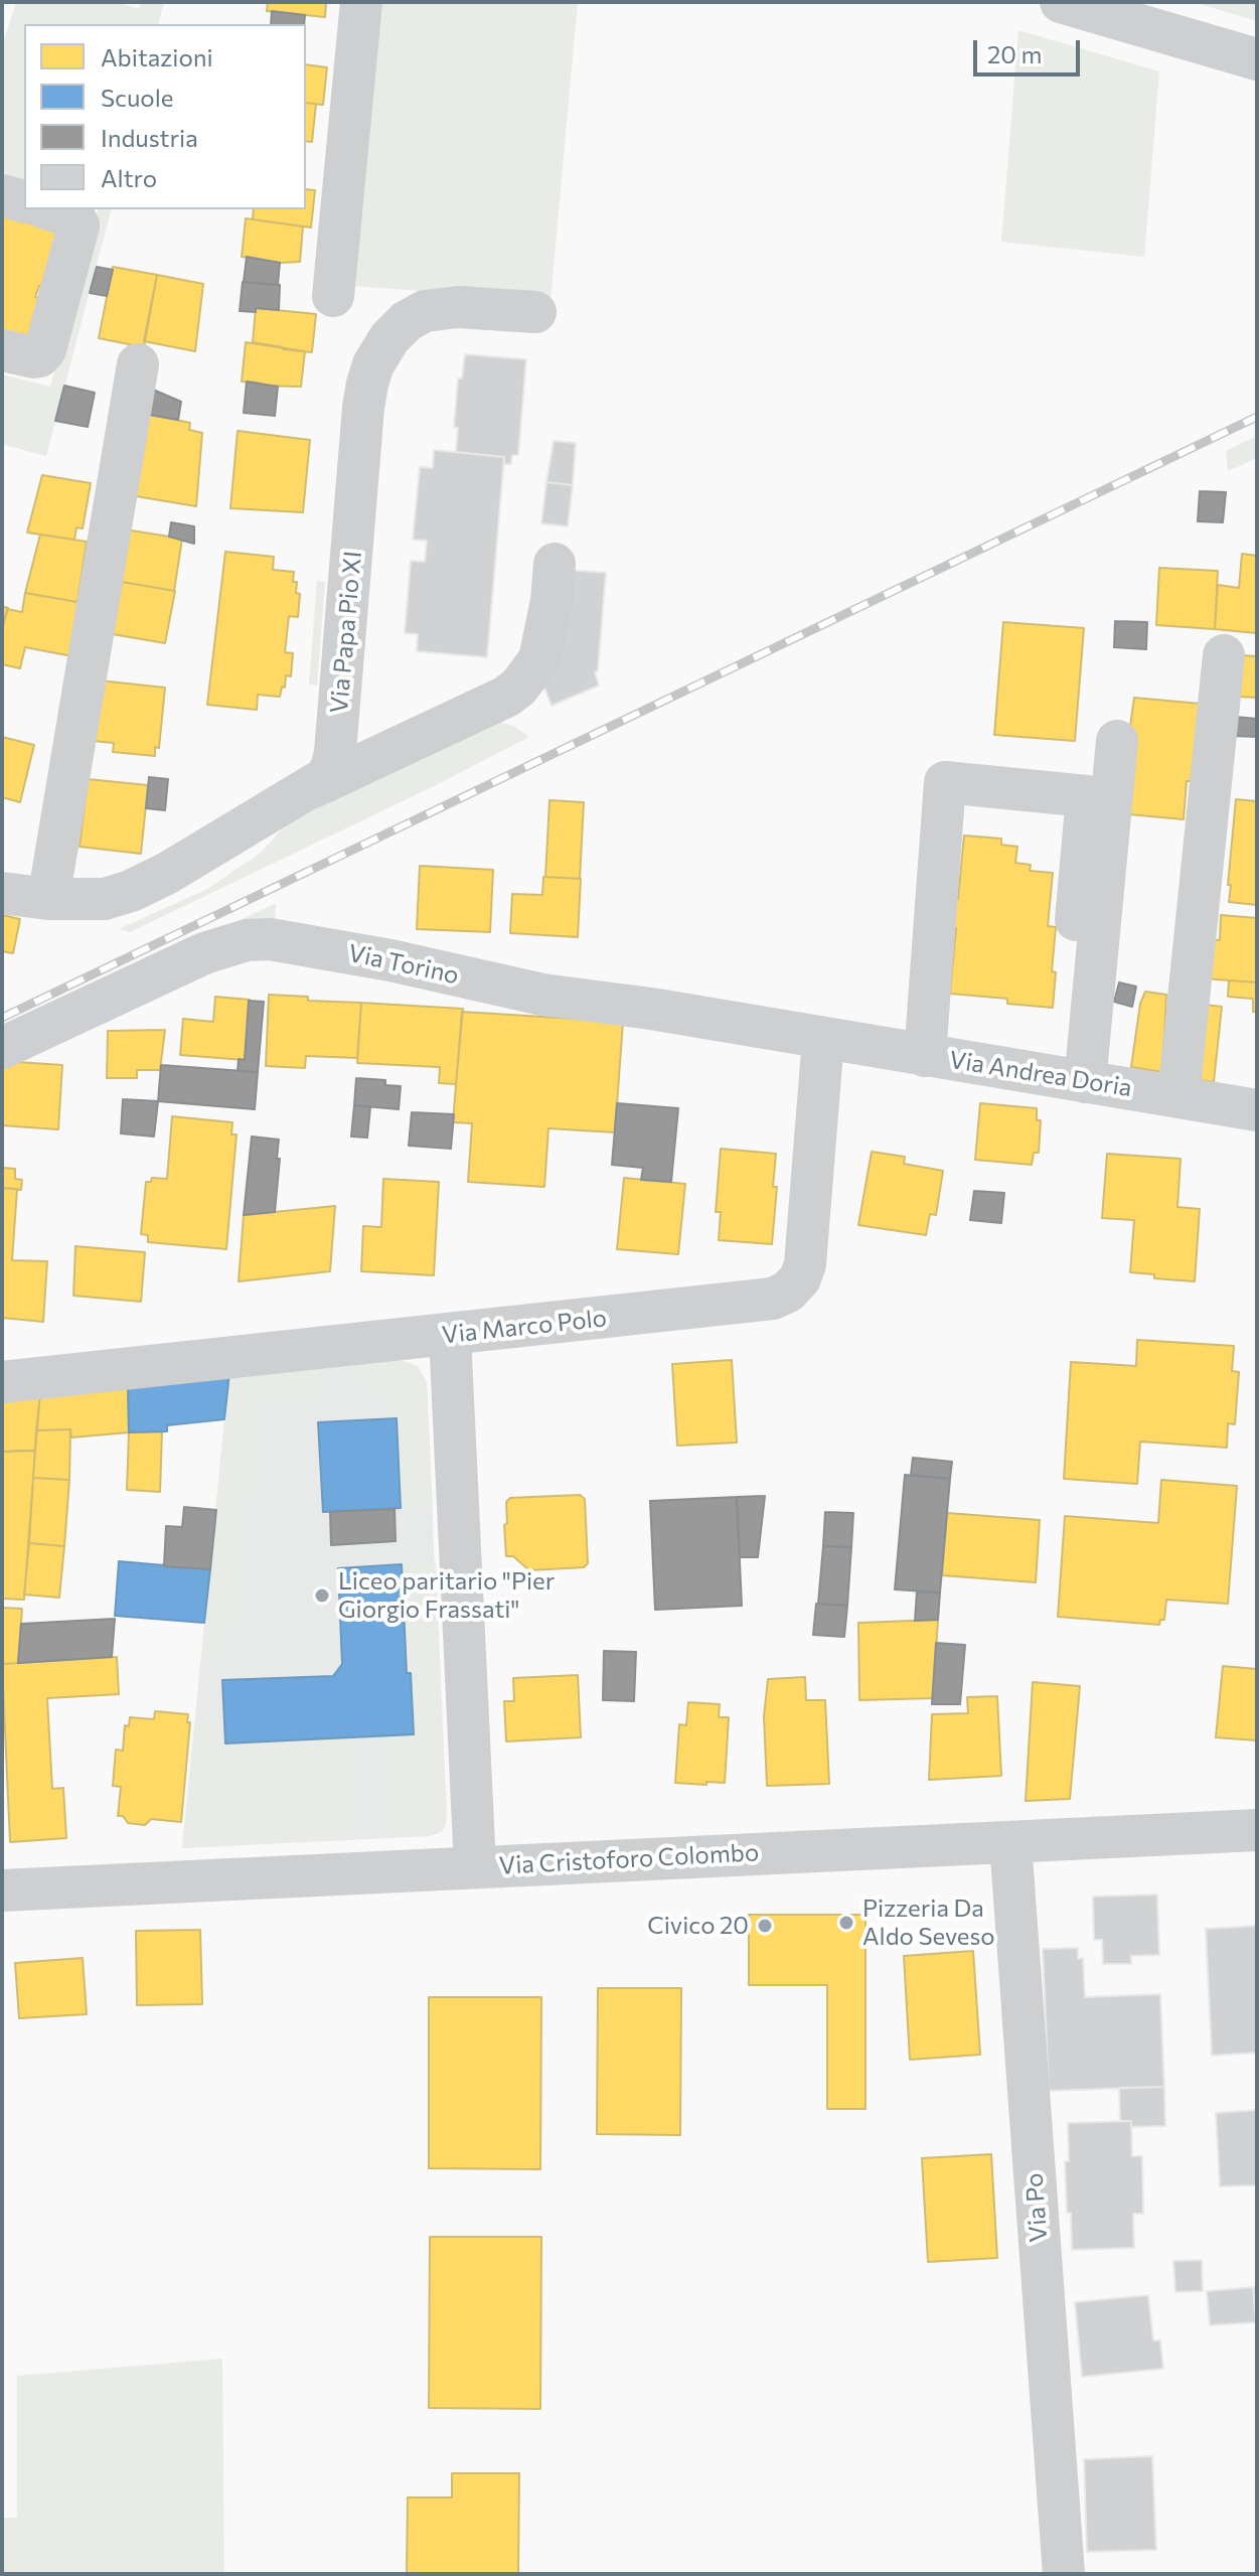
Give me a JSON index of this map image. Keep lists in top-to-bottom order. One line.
{"streets":{"street":["Via Papa Pio XI","Via Torino","Via Andrea Doria","Via Marco Polo","Via Cristoforo Colombo","Via Po"]},"crossings":[["Via Torino","Via Andrea Doria"],["Via Torino","Via Marco Polo"],["Via Andrea Doria","Via Marco Polo"],["Via Cristoforo Colombo","Via Po"]],"places":["Liceo paritario \"Pier Giorgio Frassati\"","Pizzeria Da Aldo Seveso","Civico 20"],"legend":["Abitazioni","Scuole","Industria","Altro"],"scale_bar":"20 m"}
